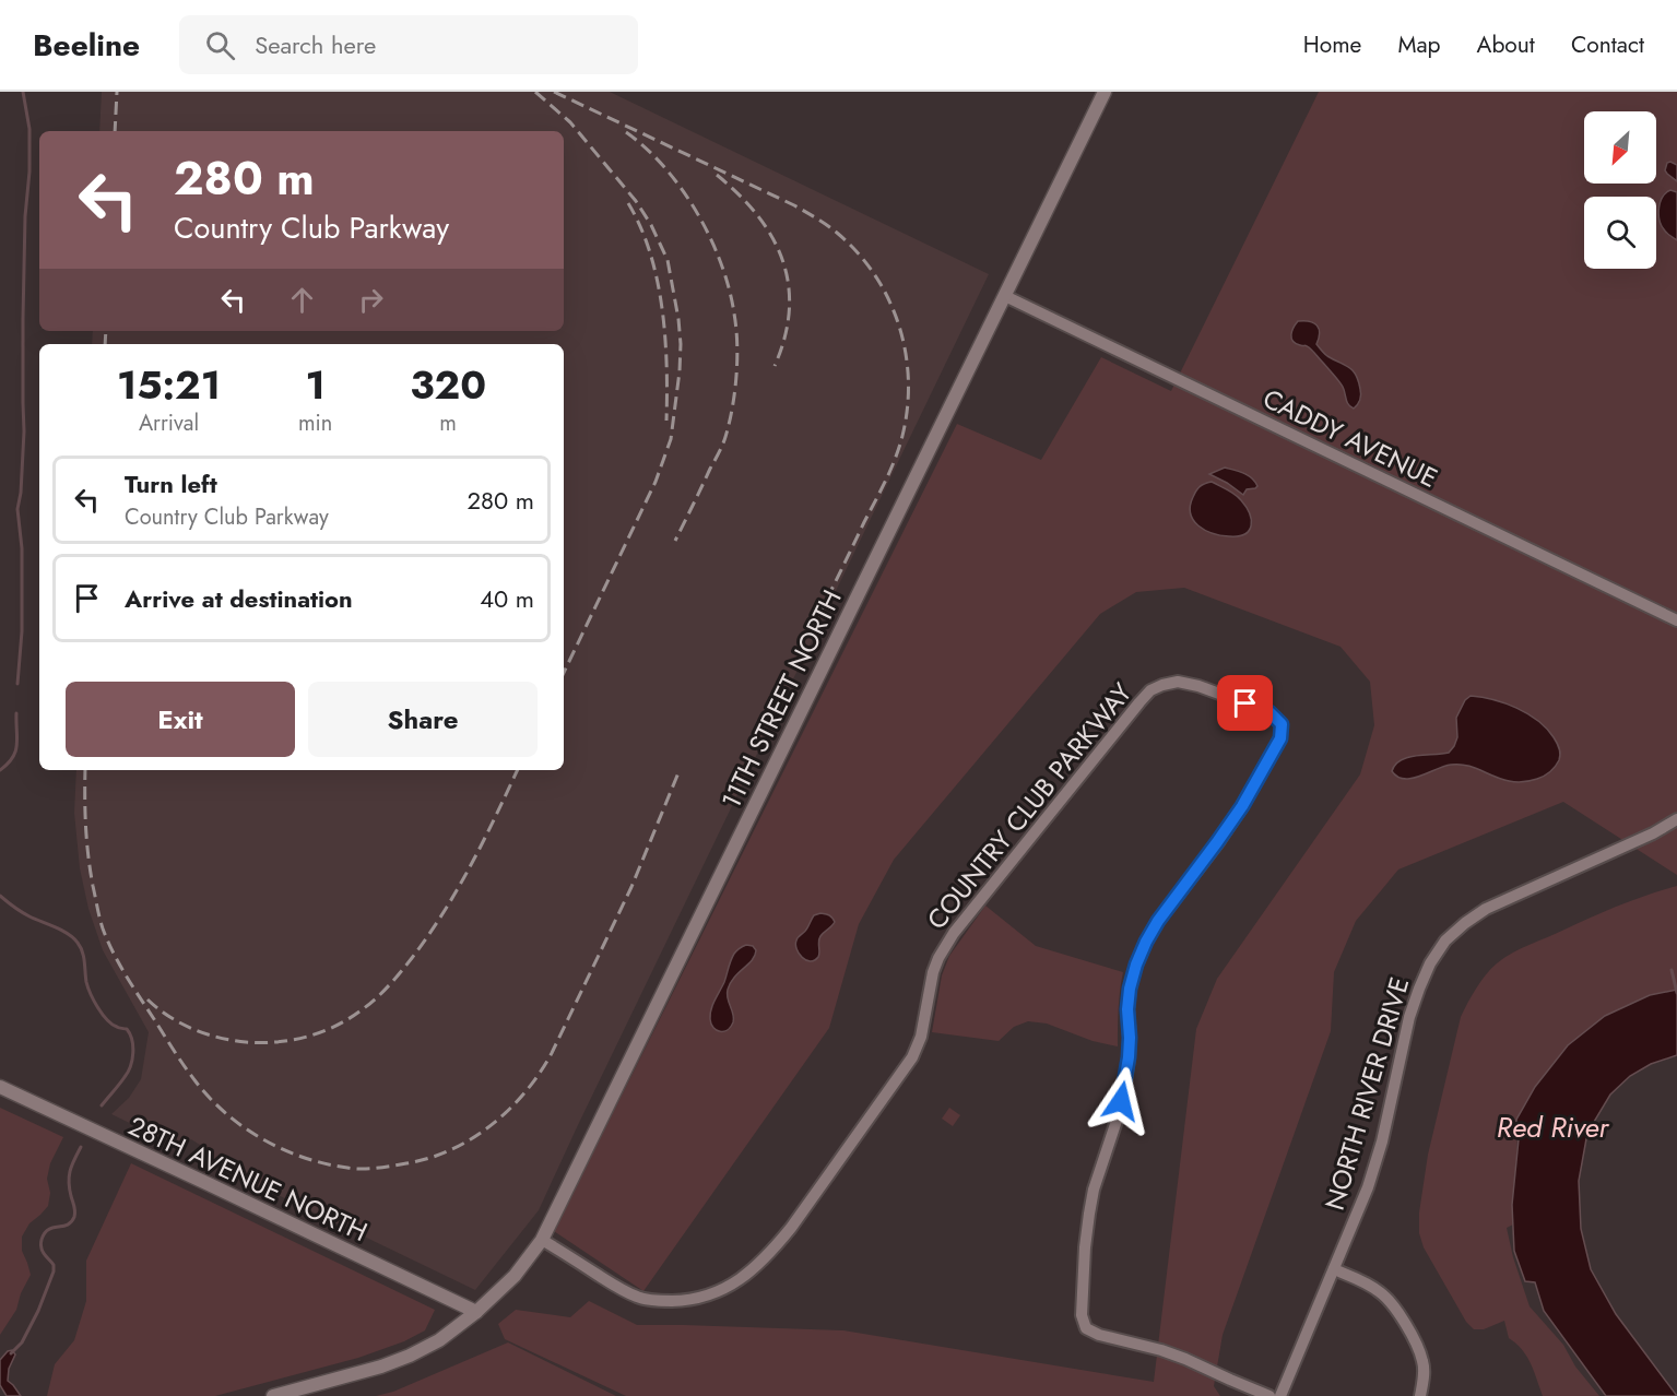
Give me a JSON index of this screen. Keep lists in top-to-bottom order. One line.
{"streets":{"street":["CADDY AVENUE","11TH STREET NORTH","COUNTRY CLUB PARKWAY","NORTH RIVER DRIVE","28TH AVENUE NORTH"]},"crossings":[["CADDY AVENUE","11TH STREET NORTH"],["11TH STREET NORTH","COUNTRY CLUB PARKWAY"],["11TH STREET NORTH","28TH AVENUE NORTH"]],"water":["Red River"],"north":"bottom left","page":{"header":"Beeline","search":"Search here","nav":["Home","Map","About","Contact"],"turn":["280 m","Country Club Parkway"],"eta":["15:21","Arrival","1","min","320","m"],"list":[{"name":"Turn left","note":"Country Club Parkway","value":"280 m"},{"name":"Arrive at destination","value":"40 m"}],"buttons":["Exit","Share"]}}
